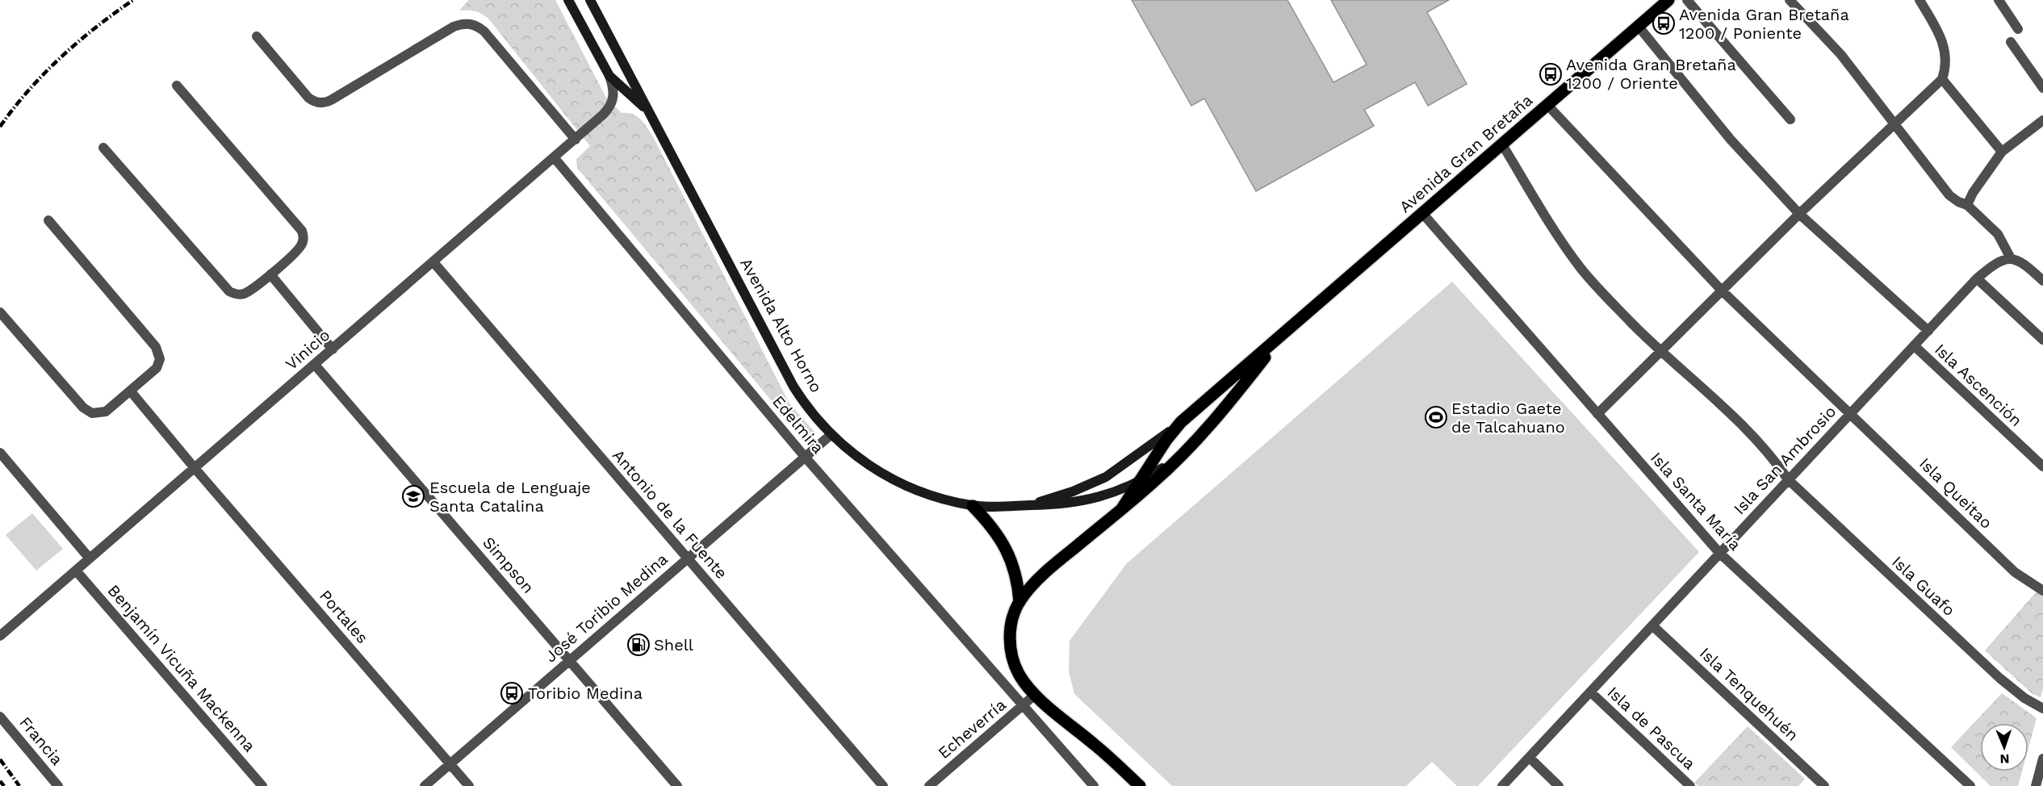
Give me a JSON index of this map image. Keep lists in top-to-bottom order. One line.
{"streets":{"main road":["Avenida Gran Bretaña","Avenida Alto Horno"],"street":["Vinicio","Isla Ascención","Edelmira","Isla San Ambrosio","Isla Queitao","Isla Santa María","Antonio de la Fuente","Simpson","Isla Guafo","José Toribio Medina","Portales","Benjamín Vicuña Mackenna","Isla Tenquehuén","Isla de Pascua","Echeverría","Francia"]},"crossings":[["Avenida Gran Bretaña","Avenida Alto Horno"],["Avenida Gran Bretaña","Isla Queitao"],["Avenida Gran Bretaña","Isla Santa María"],["Avenida Gran Bretaña","Isla Guafo"],["Avenida Alto Horno","Vinicio"],["Avenida Alto Horno","José Toribio Medina"],["Vinicio","Edelmira"],["Vinicio","Antonio de la Fuente"],["Vinicio","Simpson"],["Vinicio","Portales"],["Vinicio","Benjamín Vicuña Mackenna"],["Isla Ascención","Isla San Ambrosio"],["Edelmira","José Toribio Medina"],["Edelmira","Echeverría"],["Isla San Ambrosio","Isla Queitao"],["Isla San Ambrosio","Isla Santa María"],["Isla San Ambrosio","Isla Guafo"],["Isla San Ambrosio","Isla Tenquehuén"],["Isla San Ambrosio","Isla de Pascua"],["Antonio de la Fuente","José Toribio Medina"],["Simpson","José Toribio Medina"],["José Toribio Medina","Portales"]],"places":{"bus stop":["Avenida Gran Bretaña 1200 / Poniente","Avenida Gran Bretaña 1200 / Oriente","Toribio Medina"],"sports":["Estadio Gaete de Talcahuano"],"school or university":["Escuela de Lenguaje Santa Catalina"],"fuel station":["Shell"]},"north":"bottom"}
